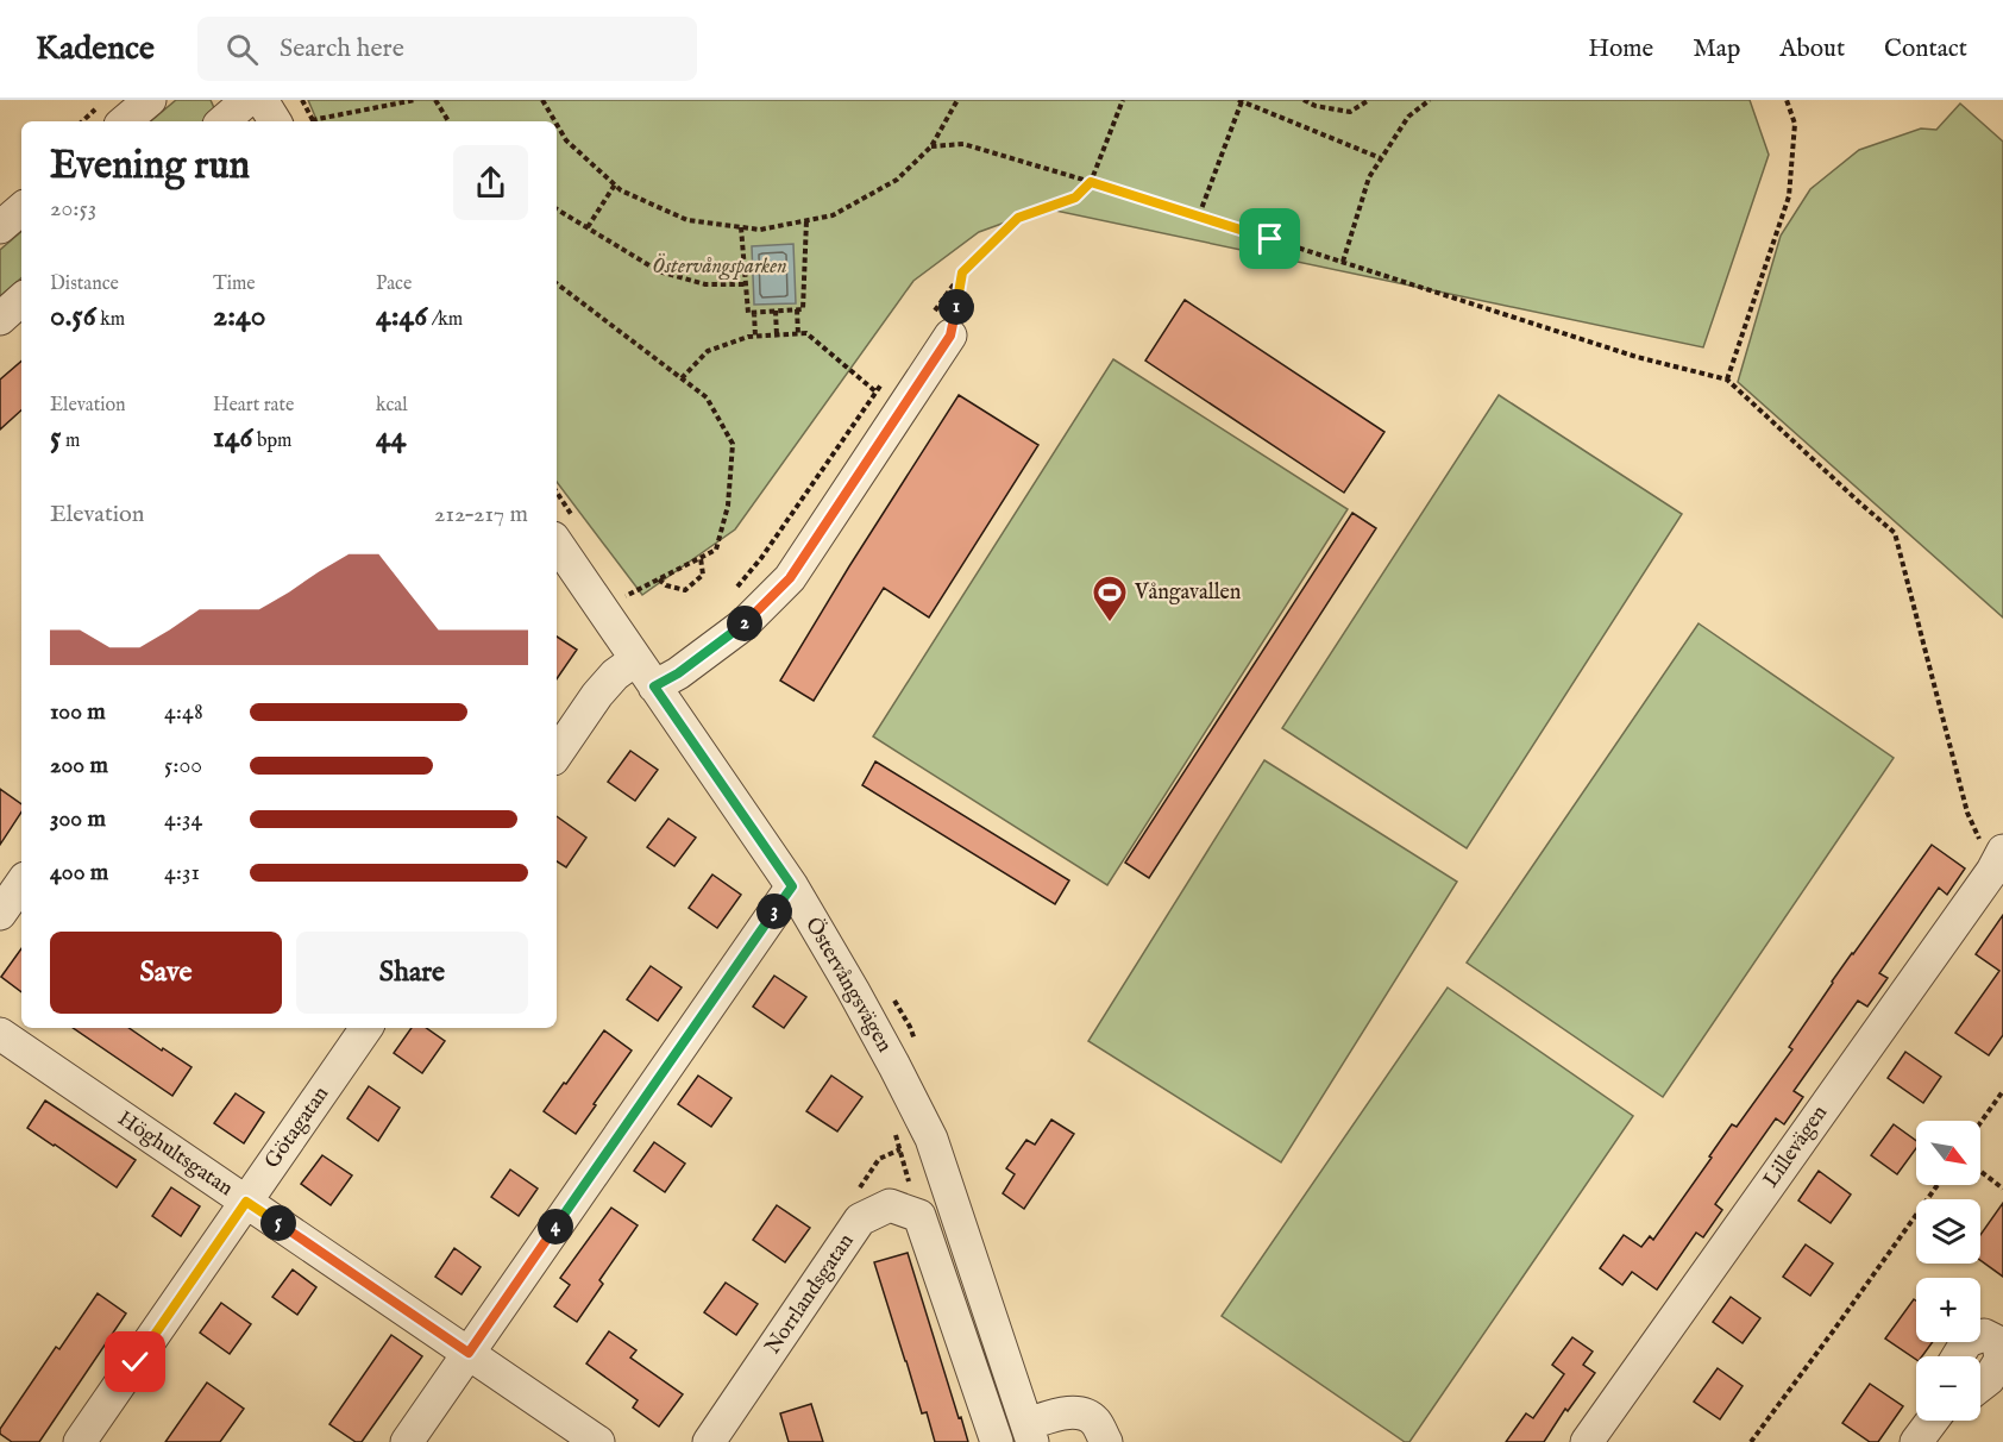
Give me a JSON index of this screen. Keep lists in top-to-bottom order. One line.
{"streets":{"street":["Östervångsvägen","Götagatan","Lillevägen","Höghultsgatan","Norrlandsgatan"]},"crossings":[["Götagatan","Höghultsgatan"]],"parks":["Östervångsparken"],"places":{"sports":["Vångavallen"]},"north":"bottom right","page":{"header":"Kadence","search":"Search here","nav":["Home","Map","About","Contact"],"heading":["Evening run","20:53"],"stats":[["Distance","0.56 km"],["Time","2:40"],["Pace","4:46 /km"],["Elevation","5 m"],["Heart rate","146 bpm"],["kcal","44"]],"pins":["1","2","3","5","4"],"chart":["Elevation","212–217 m"],"list":[{"name":"100 m","note":"4:48"},{"name":"200 m","note":"5:00"},{"name":"300 m","note":"4:34"},{"name":"400 m","note":"4:31"}],"buttons":["Save","Share"],"map_buttons":["+","−"]}}
